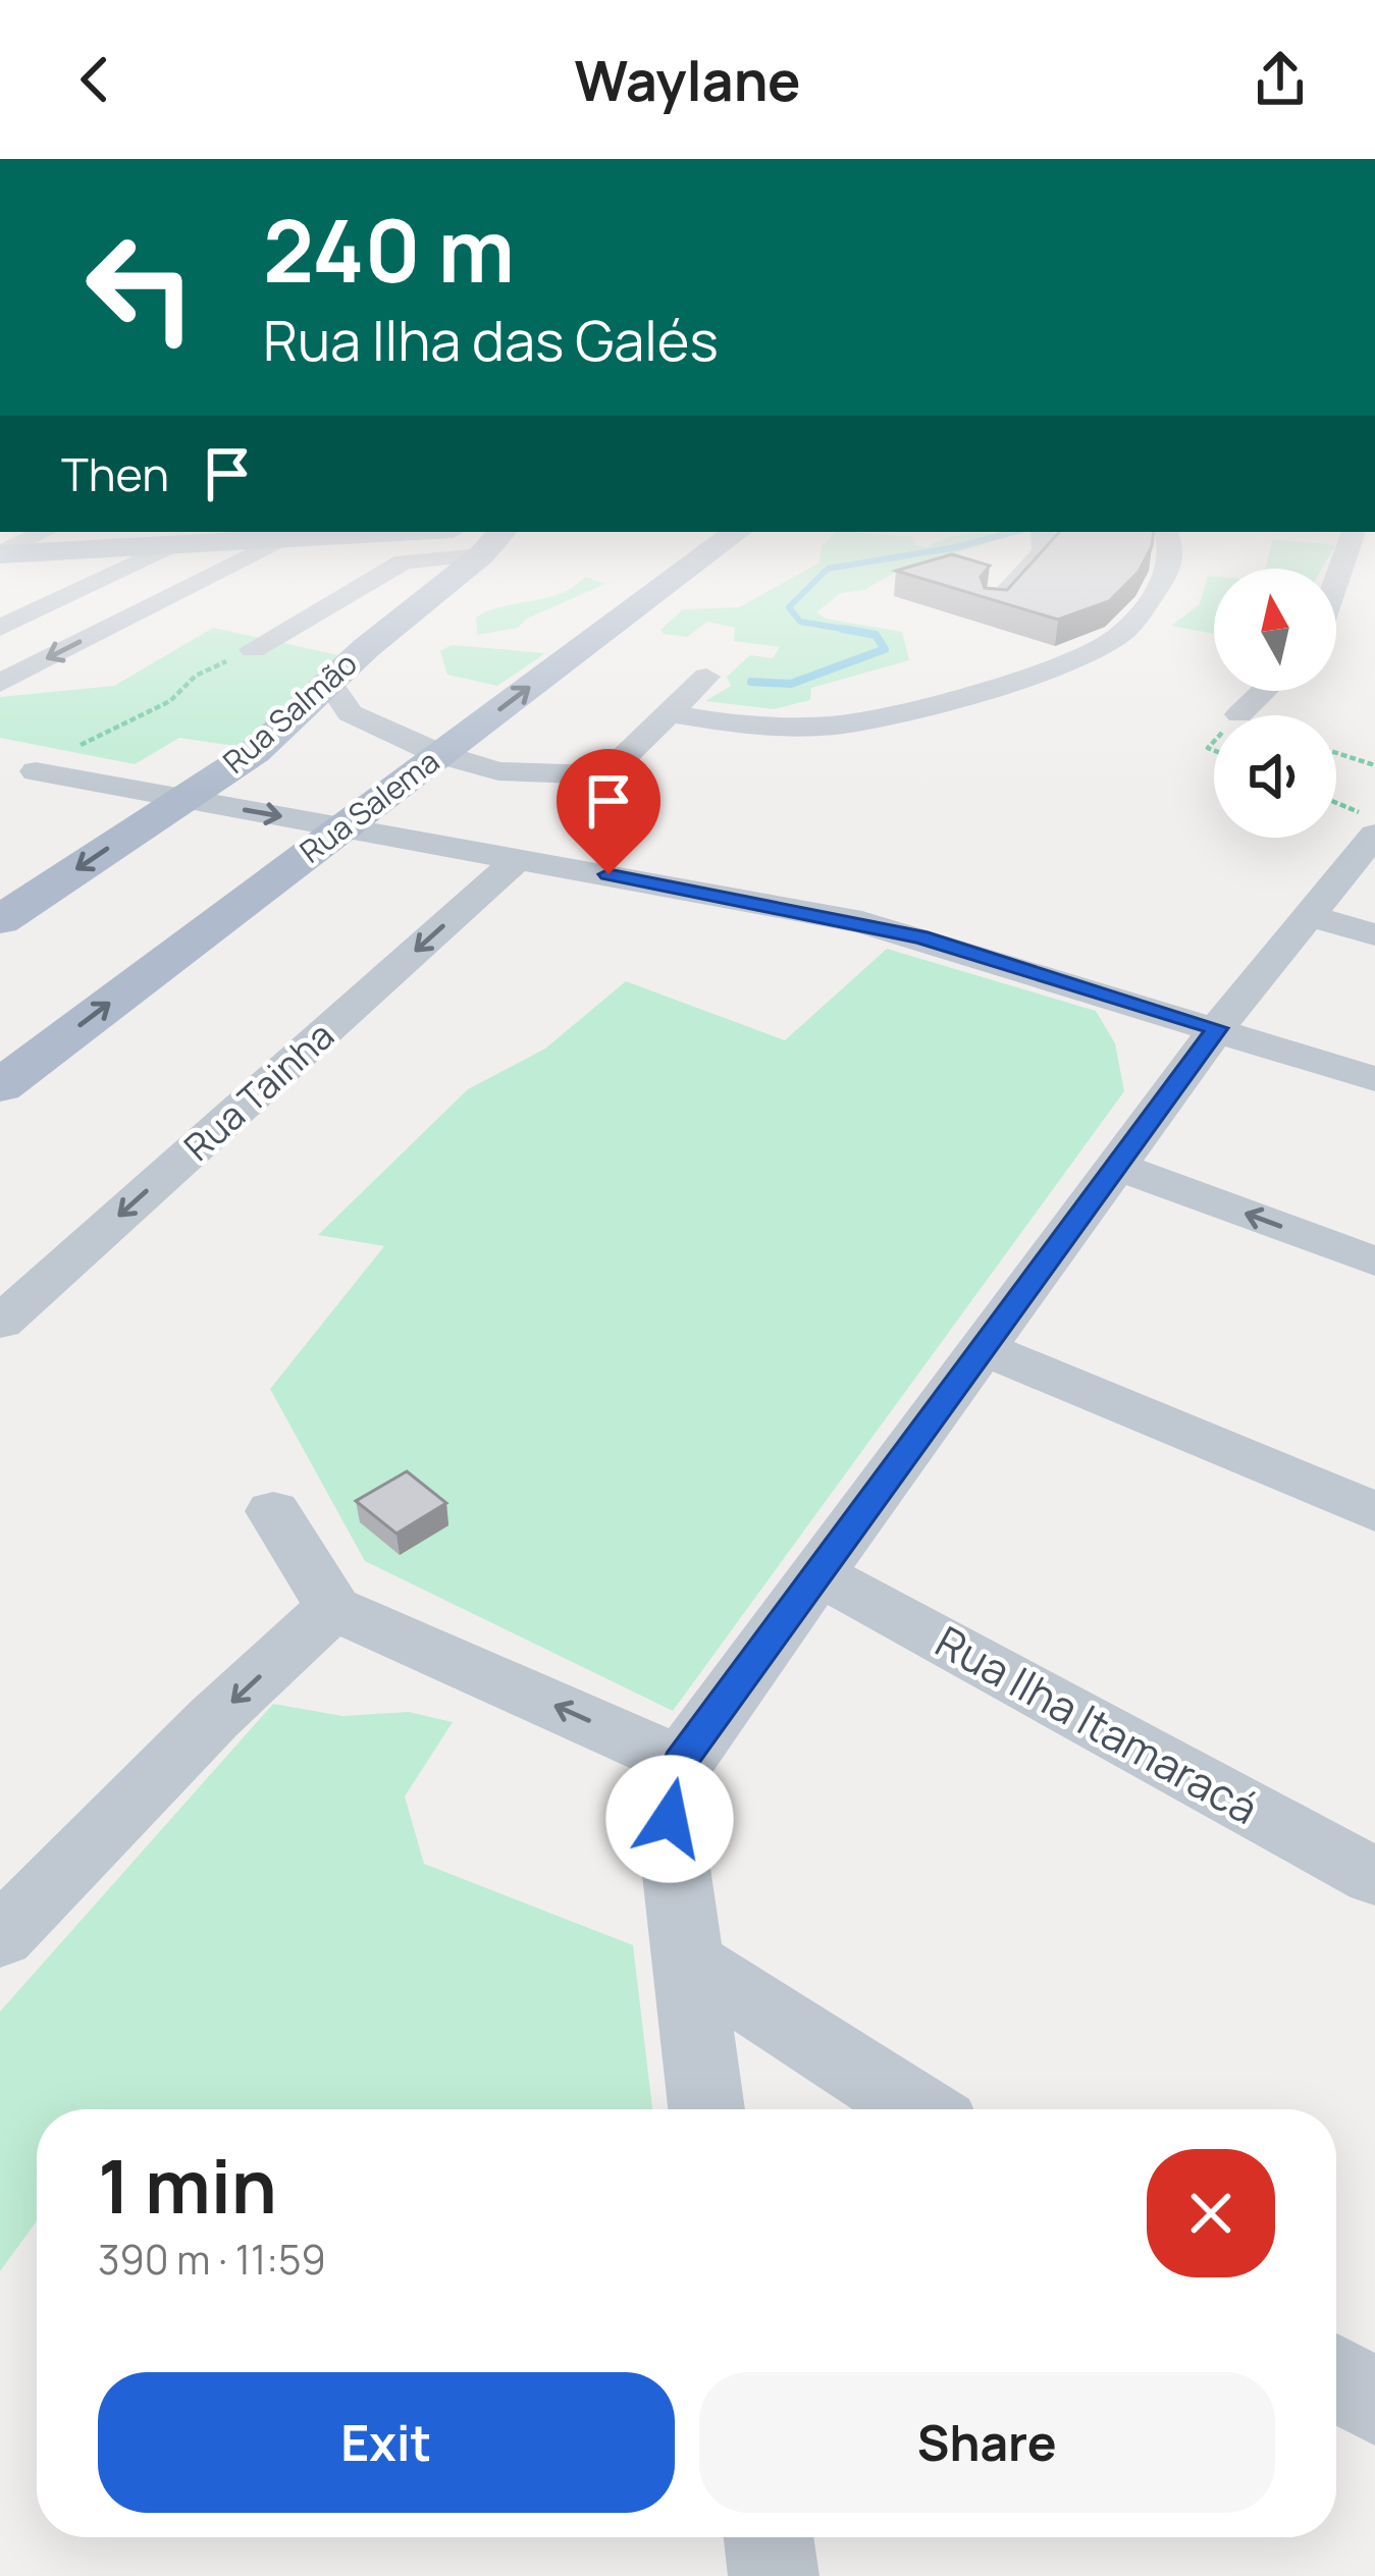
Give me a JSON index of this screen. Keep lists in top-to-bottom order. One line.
{"streets":{"main road":["Rua Salmão","Rua Salema"],"street":["Rua Tainha","Rua Ilha Itamaracá"]},"one_way":["Rua Salmão","Rua Salema"],"north":"top","page":{"header":"Waylane","turn":["240 m","Rua Ilha das Galés"],"then":"Then","heading":["1 min","390 m · 11:59"],"buttons":["Exit","Share"]}}
